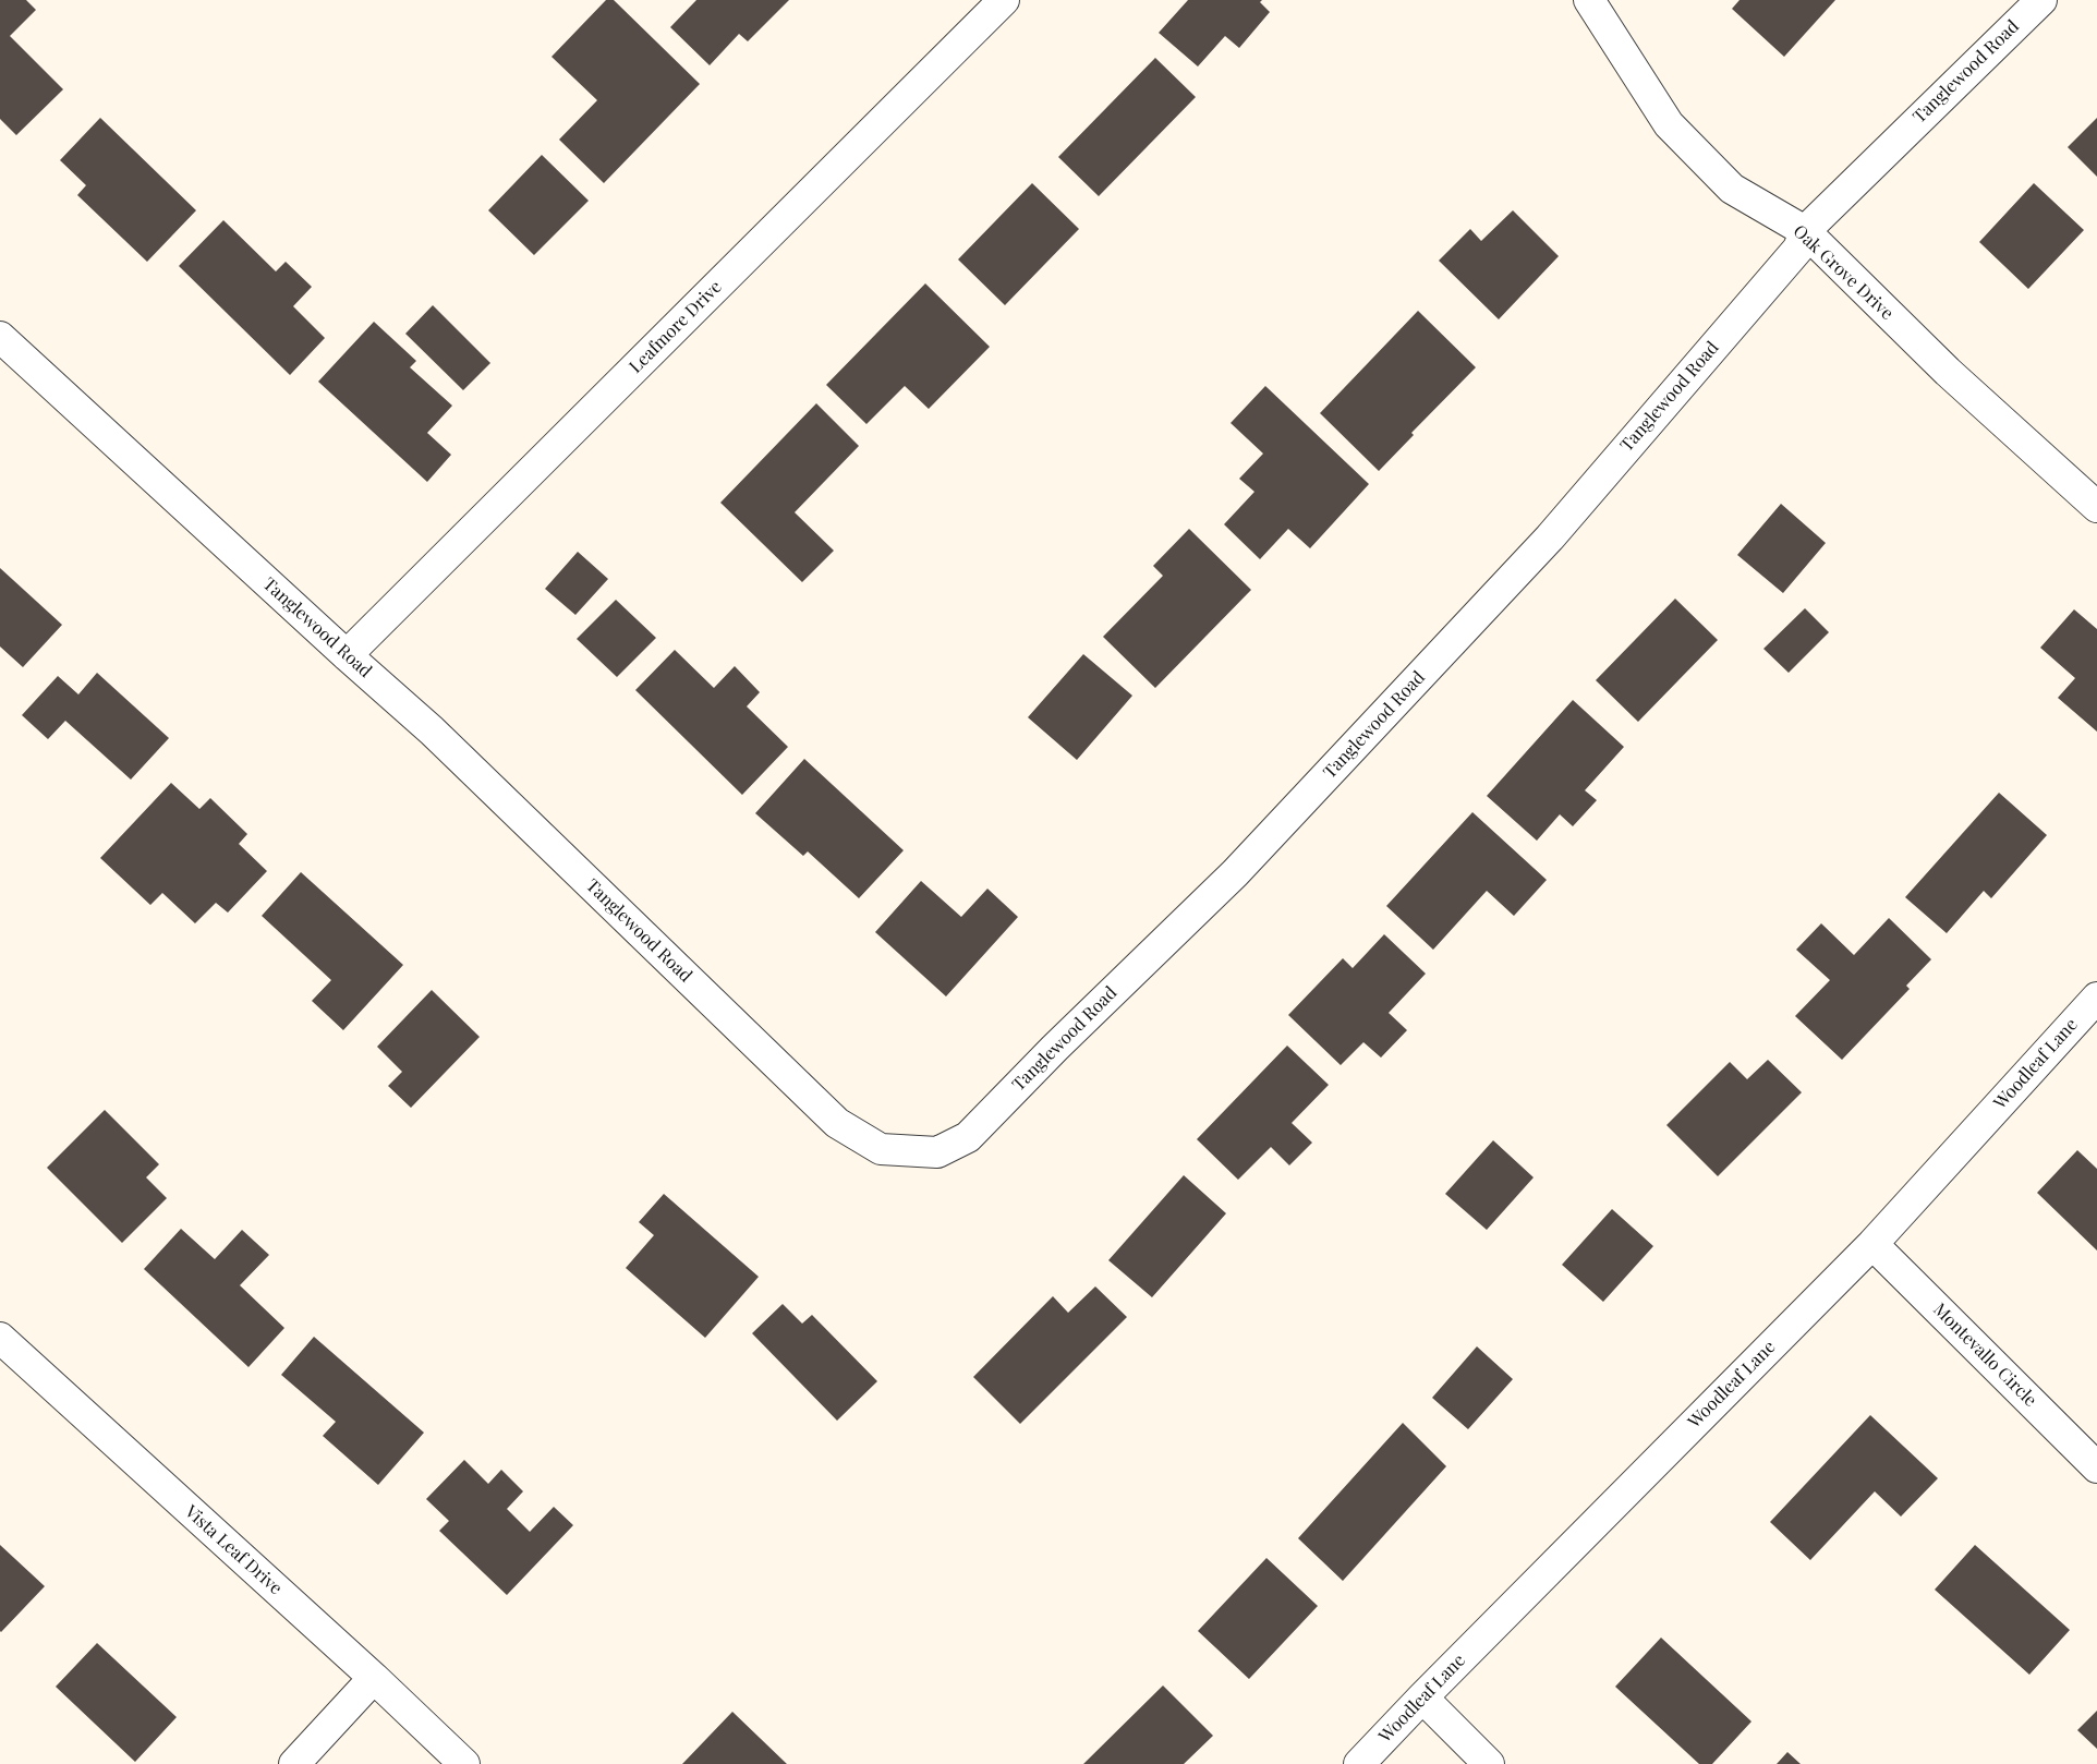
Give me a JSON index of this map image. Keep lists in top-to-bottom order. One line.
{"streets":{"street":["Tanglewood Road","Oak Grove Drive","Leafmore Drive","Woodleaf Lane","Montevallo Circle","Vista Leaf Drive"]},"crossings":[["Tanglewood Road","Oak Grove Drive"],["Tanglewood Road","Leafmore Drive"],["Woodleaf Lane","Montevallo Circle"]]}
